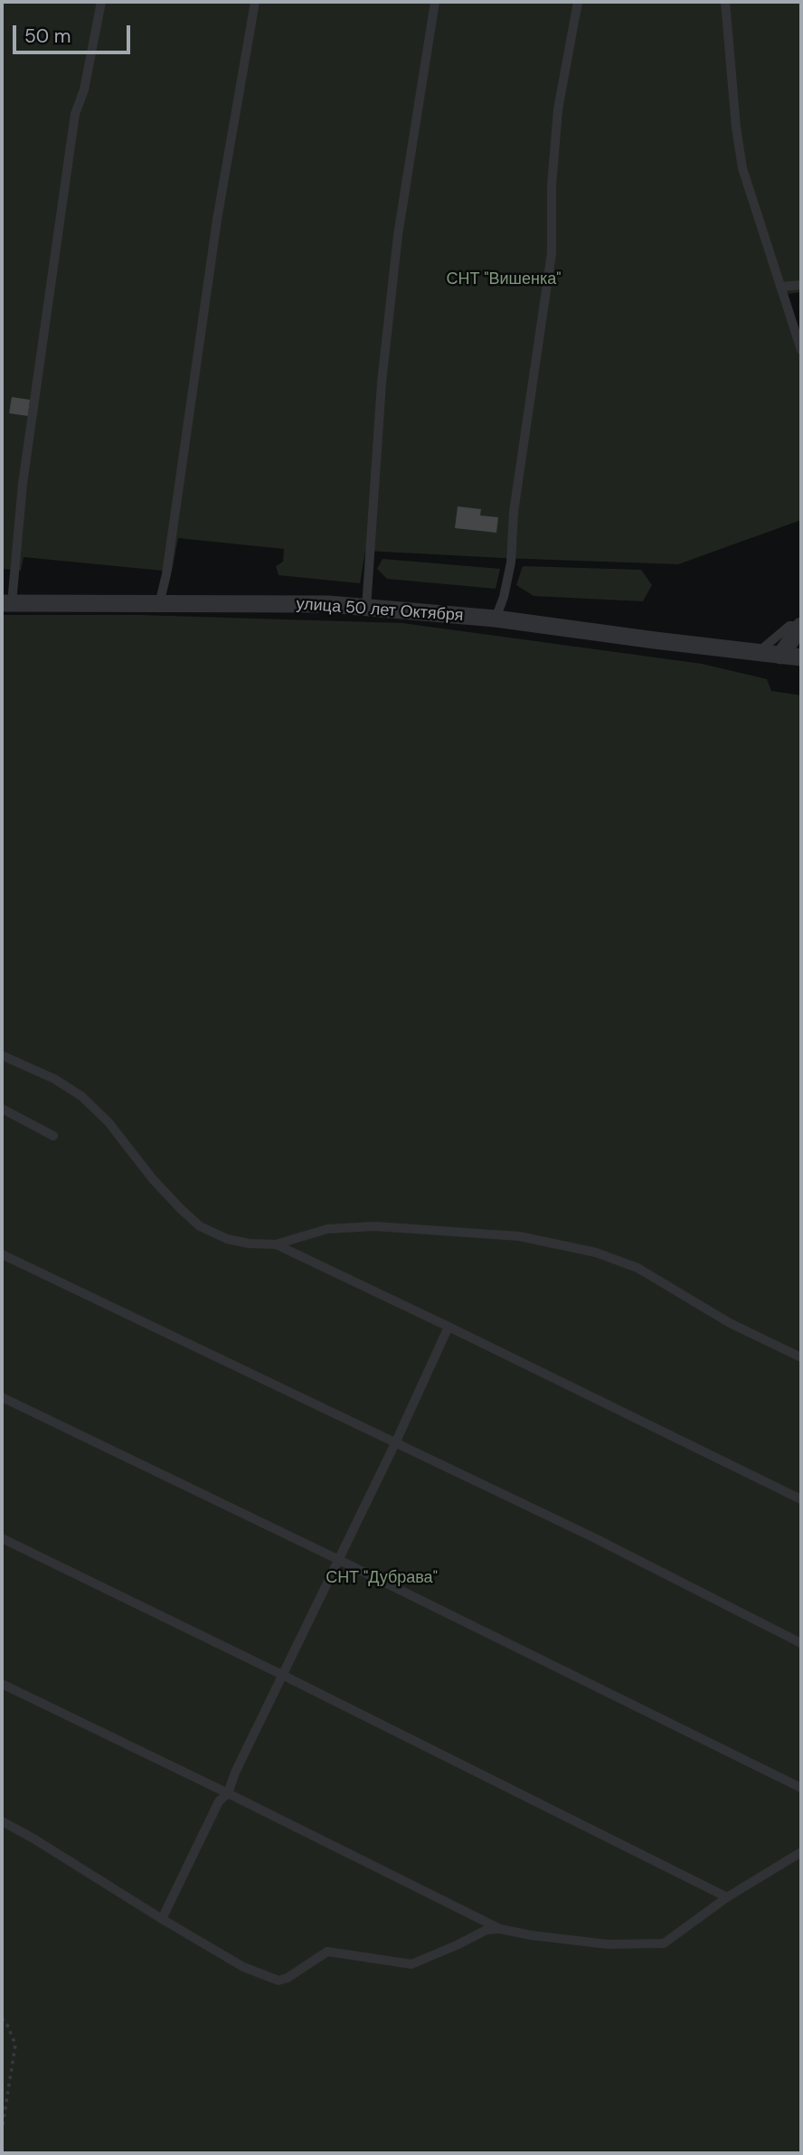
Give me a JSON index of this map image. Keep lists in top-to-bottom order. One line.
{"streets":{"street":["улица 50 лет Октября"]},"parks":["СНТ \"Вишенка\"","СНТ \"Дубрава\""],"scale_bar":"50 m"}
